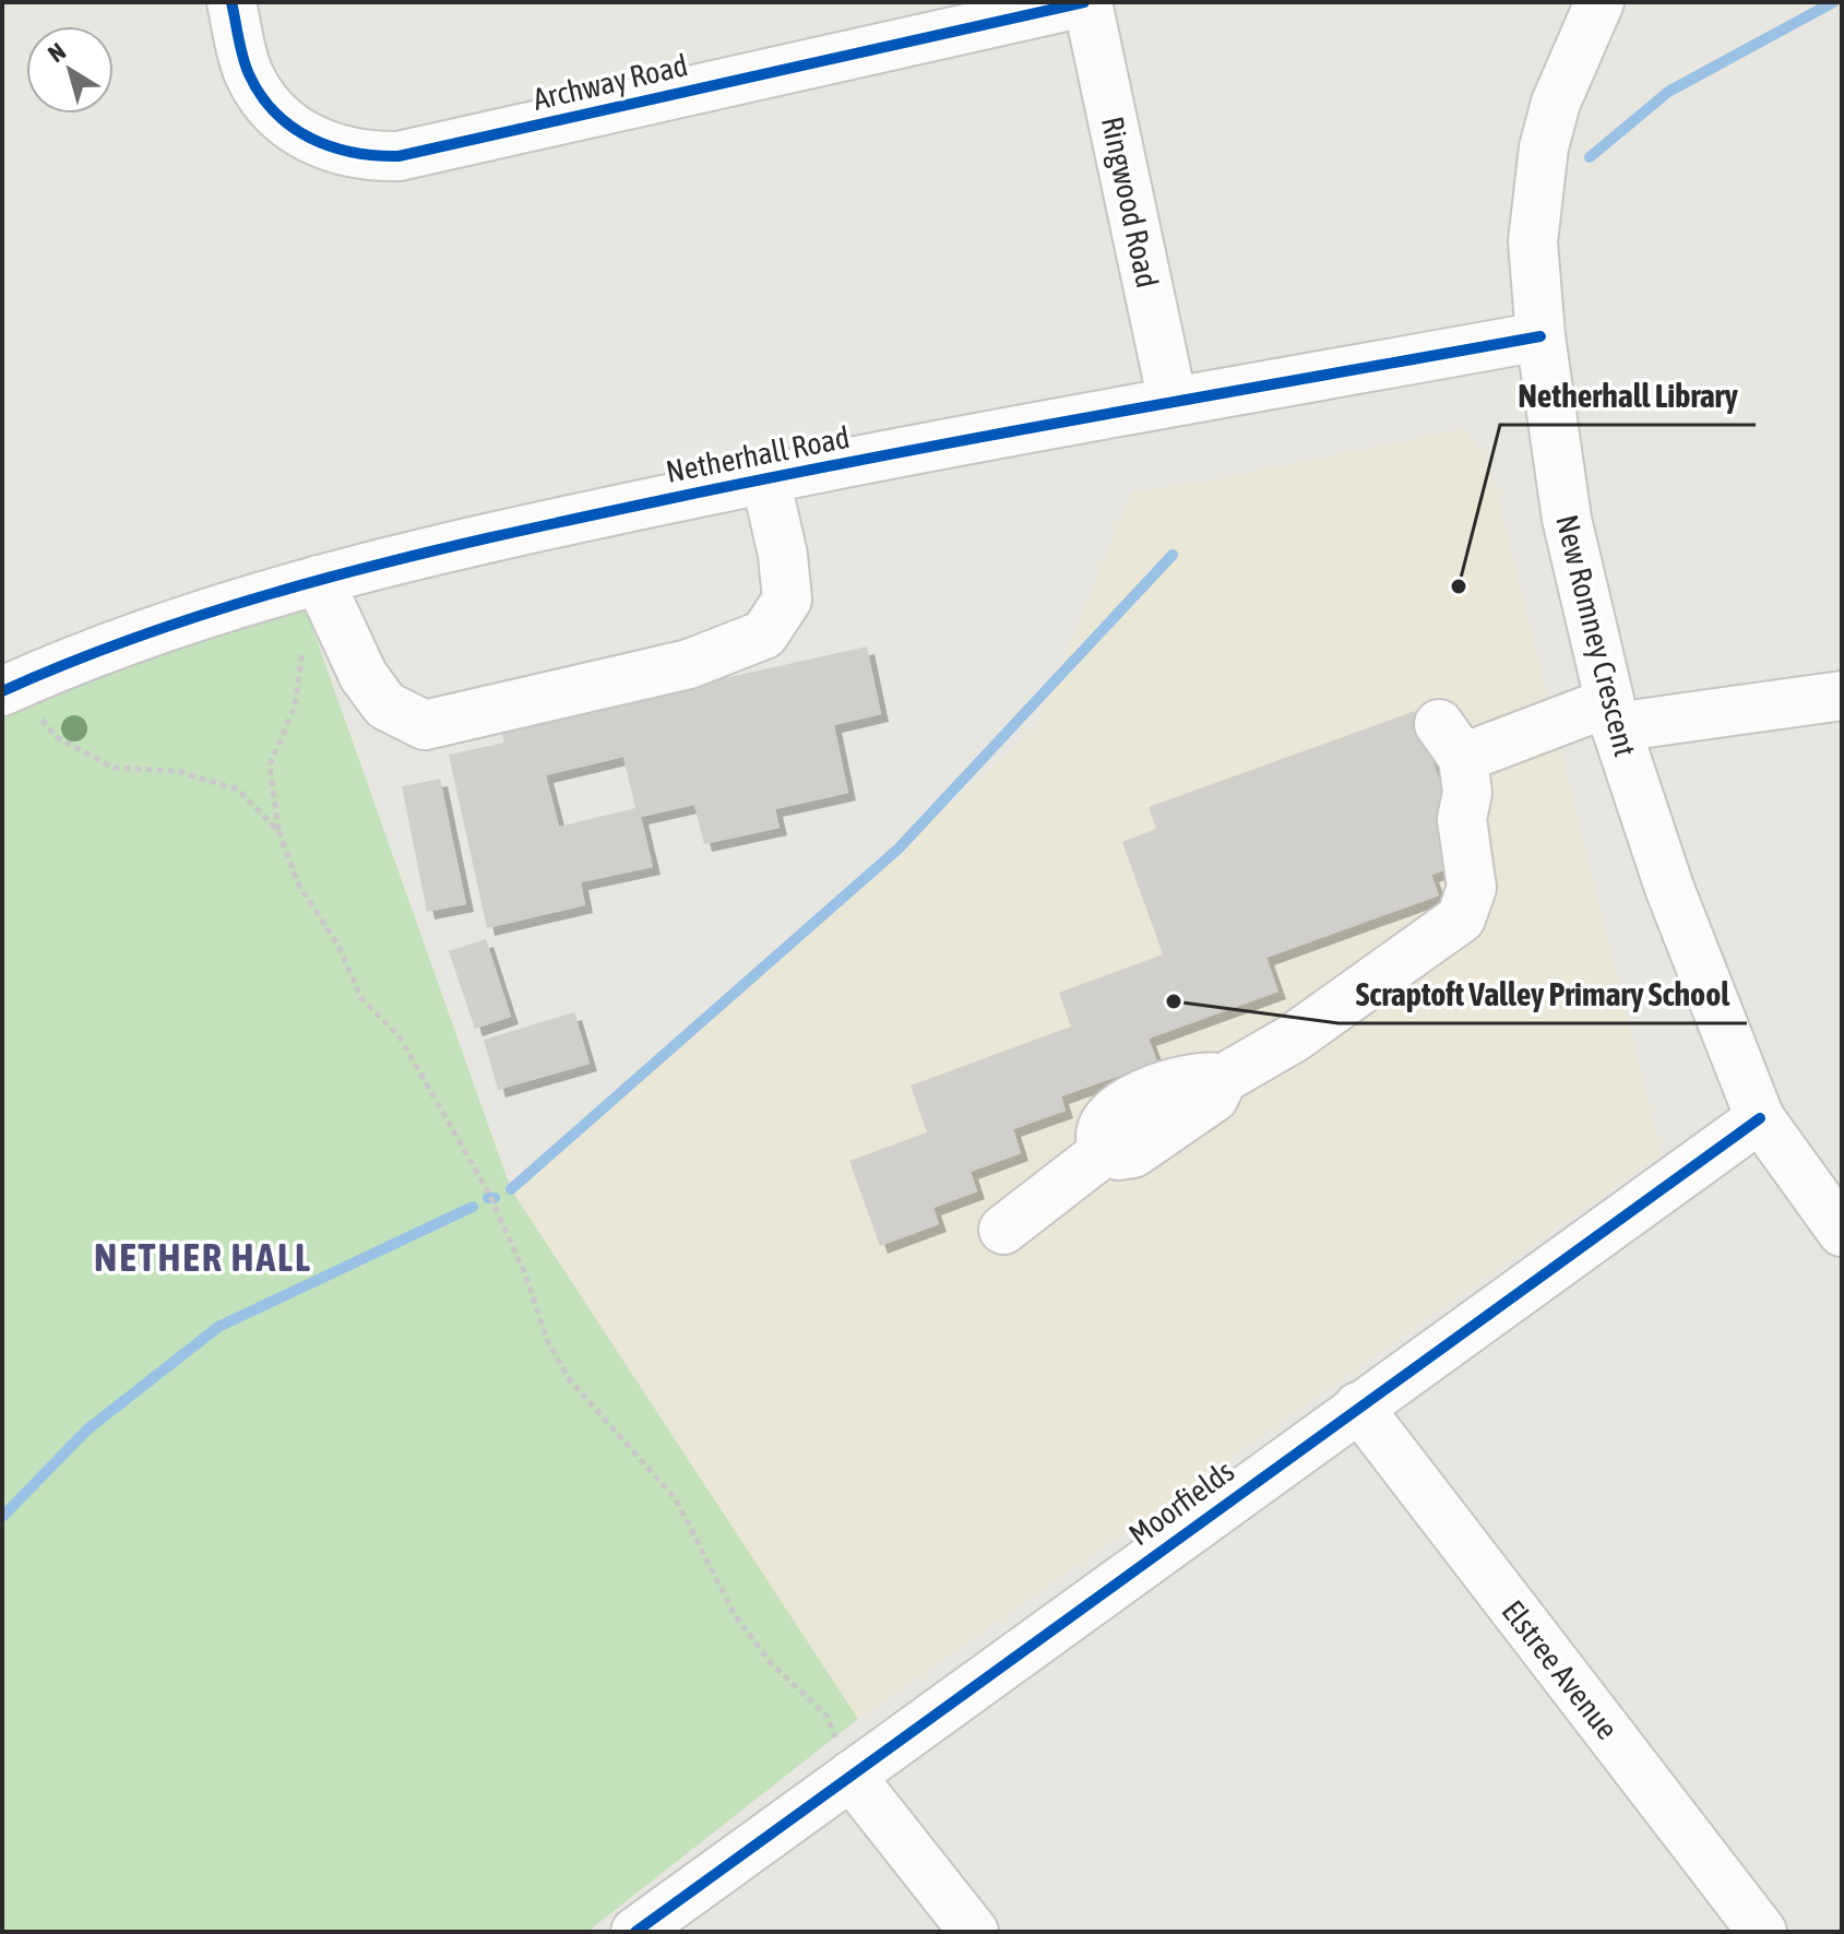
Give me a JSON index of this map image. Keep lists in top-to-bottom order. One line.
{"streets":{"street":["Archway Road","Ringwood Road","Netherhall Road","New Romney Crescent","Moorfields","Elstree Avenue"]},"crossings":[["Archway Road","Ringwood Road"],["Ringwood Road","Netherhall Road"],["Netherhall Road","New Romney Crescent"],["New Romney Crescent","Moorfields"],["Moorfields","Elstree Avenue"]],"districts":["NETHER HALL"],"places":["Netherhall Library","Scraptoft Valley Primary School"],"north":"top left"}
